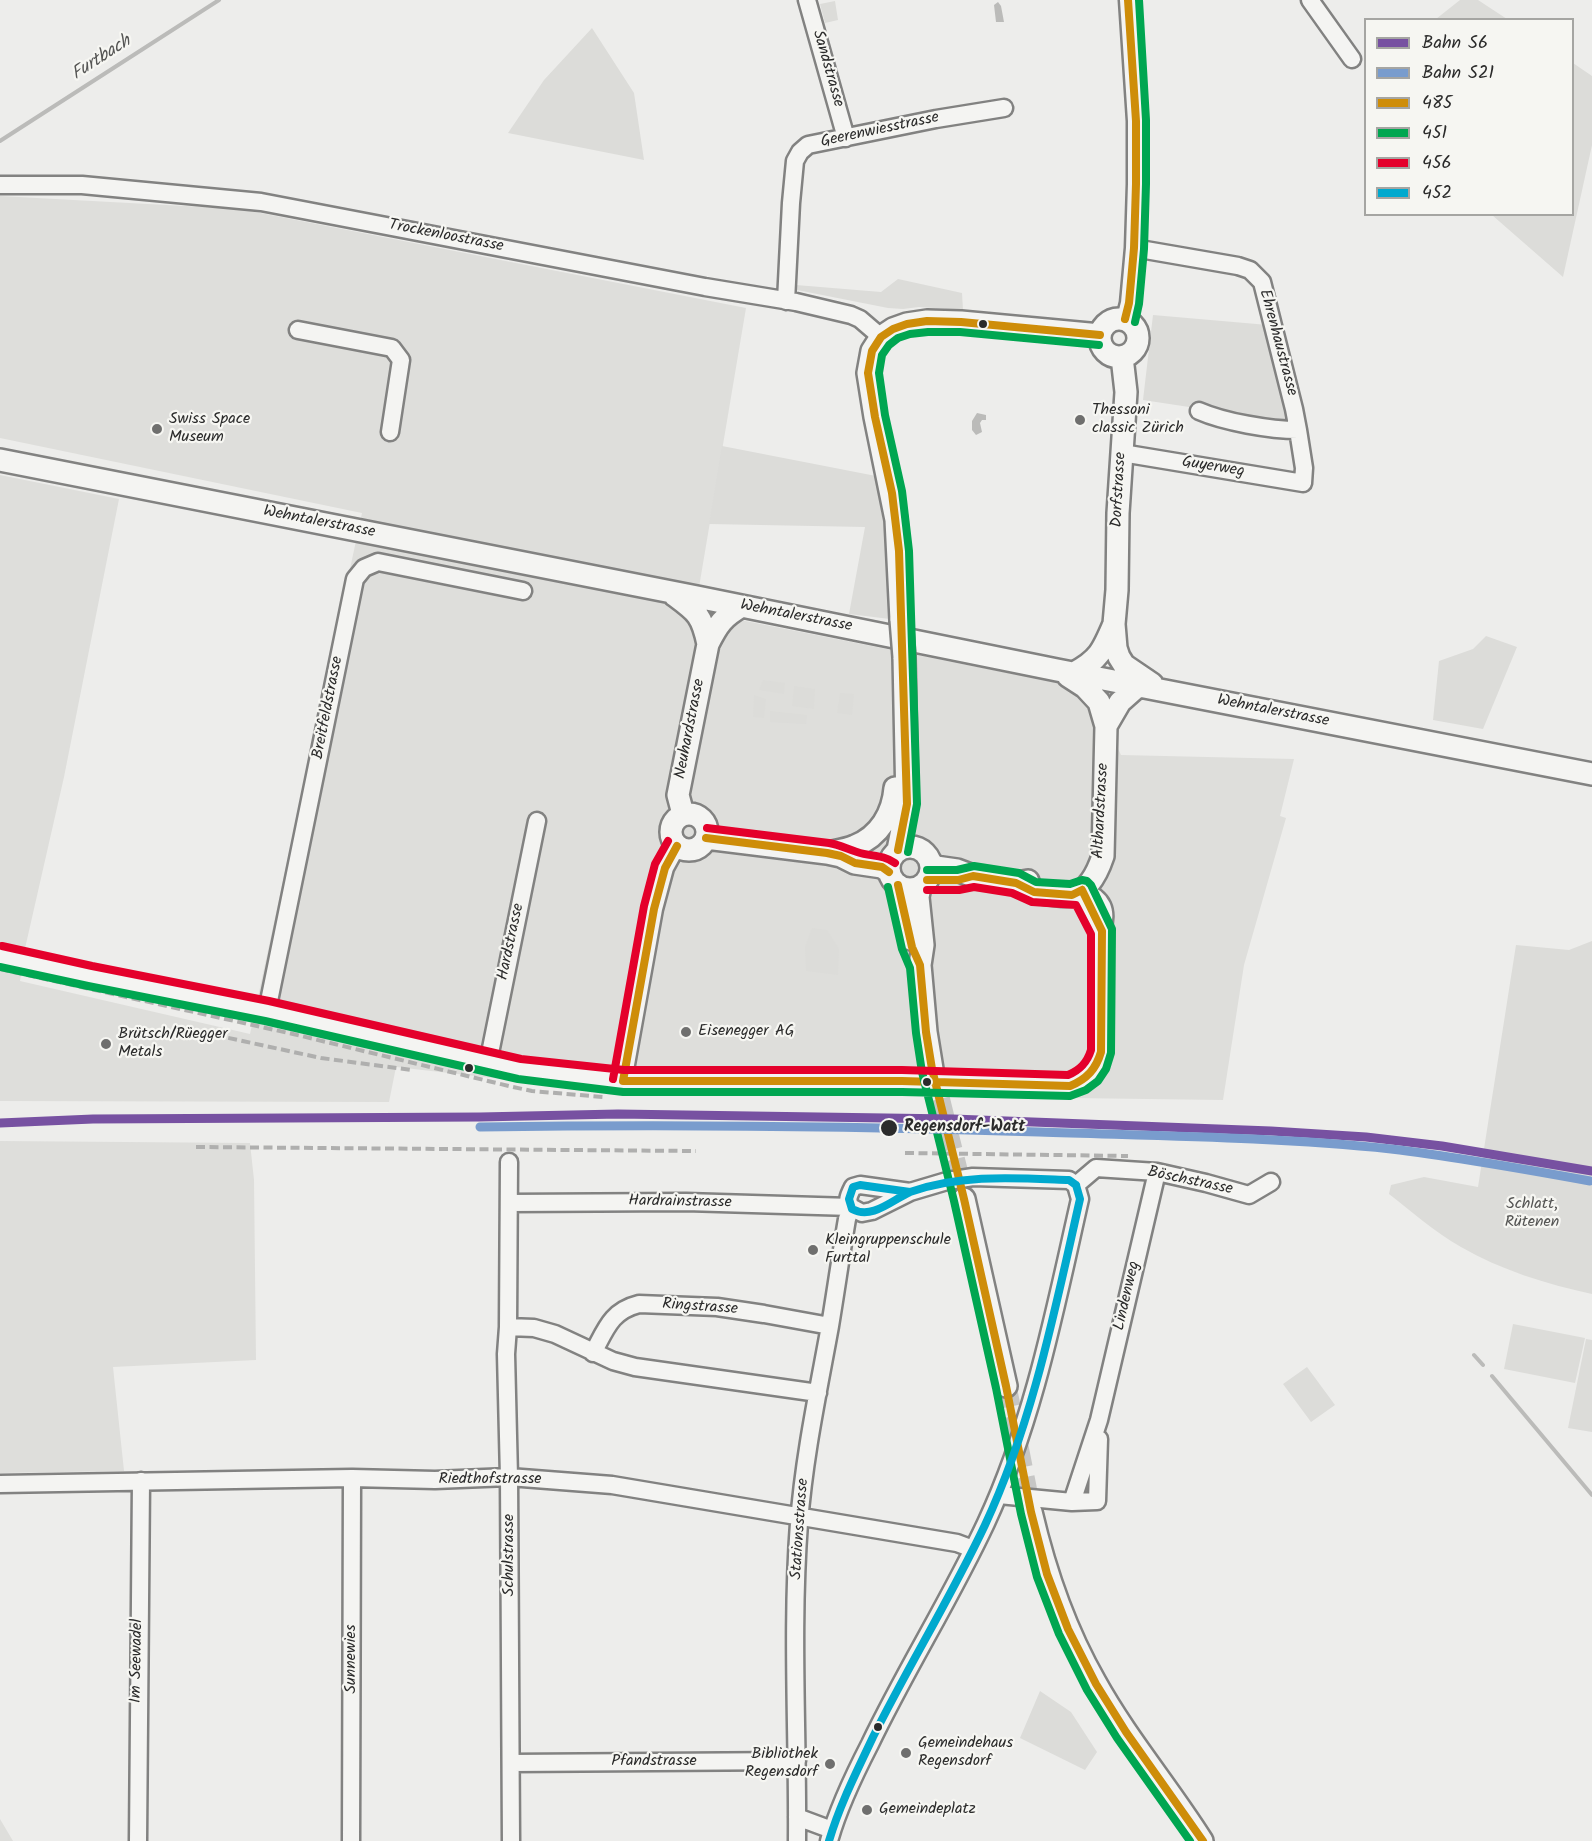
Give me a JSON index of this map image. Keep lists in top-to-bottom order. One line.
{"streets":{"main road":["Dorfstrasse","Wehntalerstrasse","Neuhardstrasse","Althardstrasse"],"street":["Sandstrasse","Geerenwiesstrasse","Trockenloostrasse","Ehrenhaustrasse","Guyerweg","Breitfeldstrasse","Hardstrasse","Böschstrasse","Hardrainstrasse","Lindenweg","Ringstrasse","Riedthofstrasse","Stationsstrasse","Schulstrasse","Sunnewies","Im Seewadel","Pfandstrasse"]},"crossings":[["Sandstrasse","Geerenwiesstrasse"],["Geerenwiesstrasse","Trockenloostrasse"],["Ehrenhaustrasse","Guyerweg"],["Guyerweg","Dorfstrasse"],["Dorfstrasse","Wehntalerstrasse"],["Dorfstrasse","Althardstrasse"],["Wehntalerstrasse","Neuhardstrasse"],["Wehntalerstrasse","Althardstrasse"],["Böschstrasse","Hardrainstrasse"],["Böschstrasse","Lindenweg"],["Hardrainstrasse","Stationsstrasse"],["Hardrainstrasse","Schulstrasse"],["Ringstrasse","Stationsstrasse"],["Riedthofstrasse","Stationsstrasse"],["Riedthofstrasse","Schulstrasse"],["Riedthofstrasse","Sunnewies"],["Riedthofstrasse","Im Seewadel"],["Stationsstrasse","Pfandstrasse"],["Schulstrasse","Pfandstrasse"]],"water":["Furtbach"],"parks":["Schlatt, Rütenen"],"places":["Thessoni classic Zürich","Swiss Space Museum","Eisenegger AG","Brütsch/Rüegger Metals","Regensdorf-Watt","Kleingruppenschule Furttal","Gemeindehaus Regensdorf","Bibliothek Regensdorf","Gemeindeplatz"],"lines":["transit line 485","transit line 451","transit line 456","rail line S6","rail line S21","transit line 452"],"legend":["Bahn S6","Bahn S21","485","451","456","452"]}
